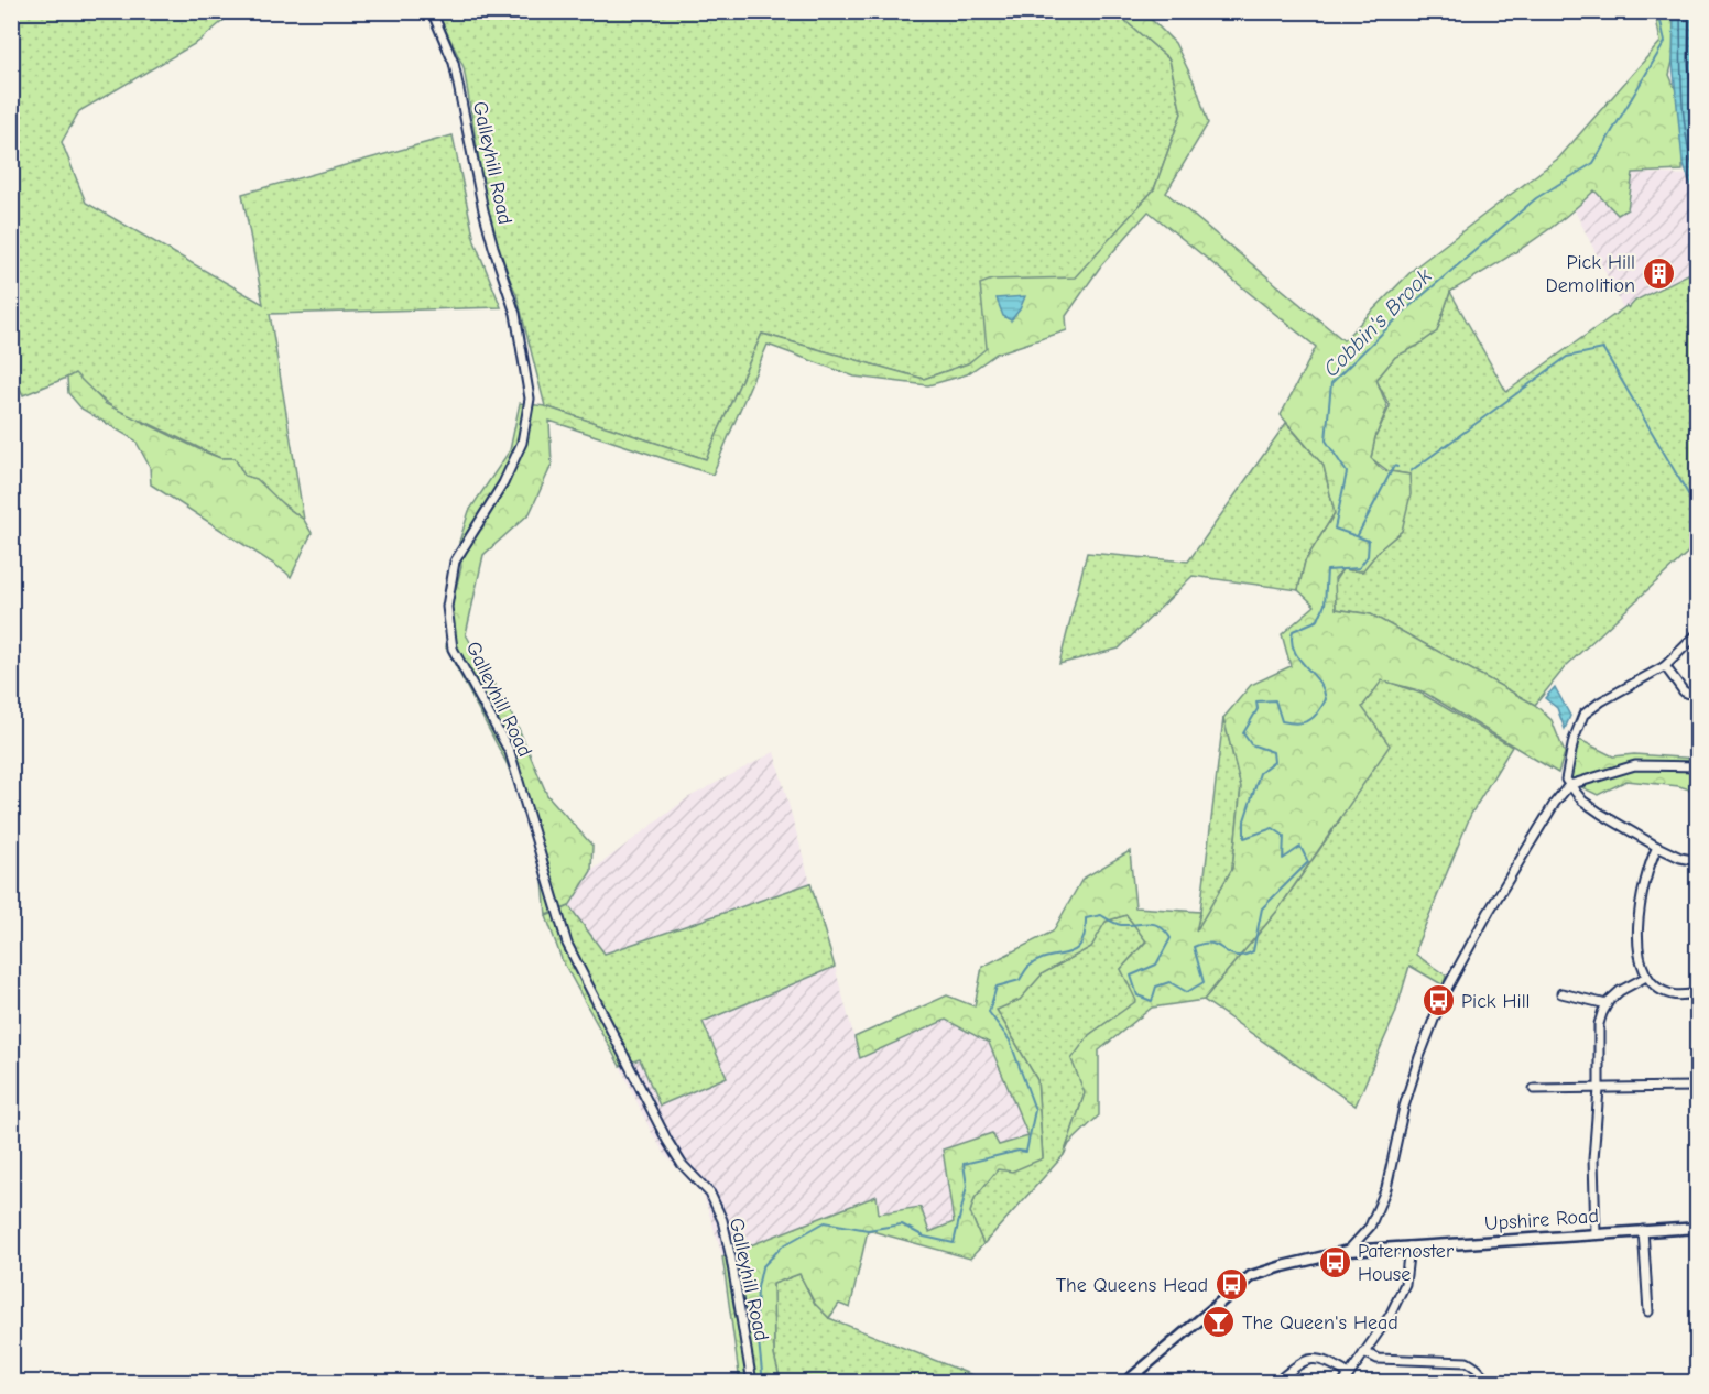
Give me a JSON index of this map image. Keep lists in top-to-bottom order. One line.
{"streets":{"street":["Galleyhill Road","Upshire Road"]},"water":["Cobbin's Brook"],"places":{"building":["Pick Hill Demolition"],"bus stop":["Pick Hill","Paternoster House","The Queens Head"],"bar":["The Queen's Head"]}}
